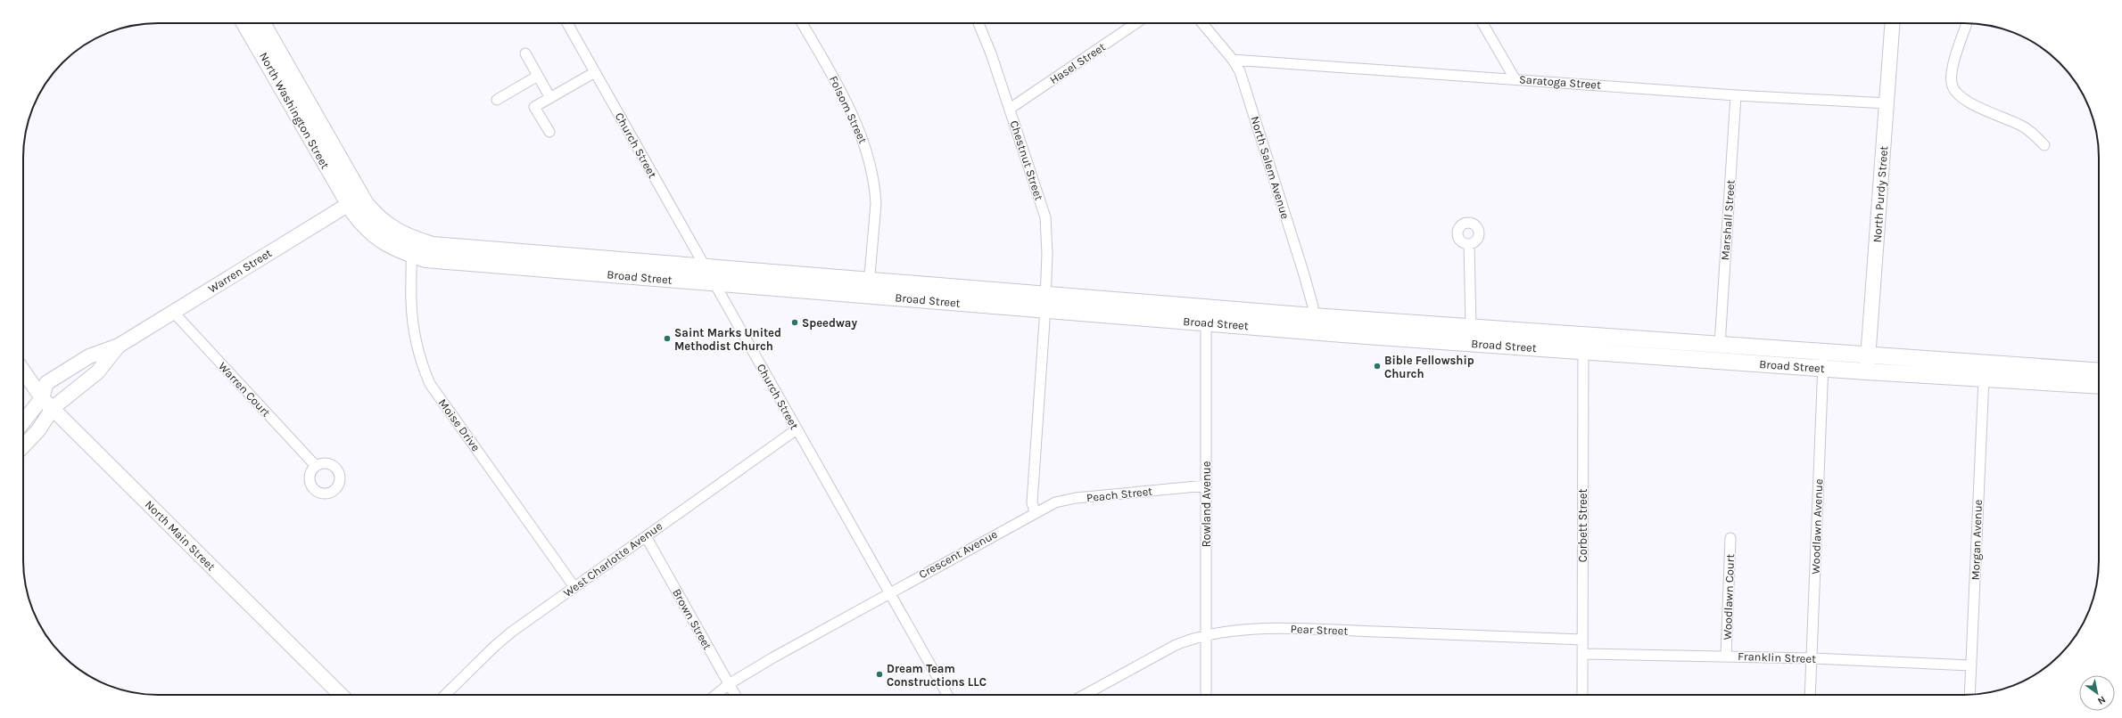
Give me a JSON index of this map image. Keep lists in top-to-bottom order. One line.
{"streets":{"main road":["North Washington Street","Broad Street"],"street":["Hasel Street","Saratoga Street","Folsom Street","Church Street","Chestnut Street","North Salem Avenue","North Purdy Street","Marshall Street","Warren Street","Warren Court","Moise Drive","Peach Street","Rowland Avenue","Corbett Street","Woodlawn Avenue","North Main Street","Morgan Avenue","Crescent Avenue","West Charlotte Avenue","Woodlawn Court","Brown Street","Pear Street","Franklin Street"]},"crossings":[["Hasel Street","Chestnut Street"],["Saratoga Street","North Salem Avenue"],["Saratoga Street","North Purdy Street"],["Saratoga Street","Marshall Street"],["Folsom Street","Broad Street"],["North Washington Street","Warren Street"],["North Washington Street","Broad Street"],["Church Street","Broad Street"],["Church Street","Crescent Avenue"],["Church Street","West Charlotte Avenue"],["Chestnut Street","Broad Street"],["North Salem Avenue","Broad Street"],["North Purdy Street","Broad Street"],["Marshall Street","Broad Street"],["Warren Street","Broad Street"],["Warren Street","Warren Court"],["Warren Street","North Main Street"],["Broad Street","Moise Drive"],["Broad Street","Rowland Avenue"],["Broad Street","Corbett Street"],["Broad Street","Woodlawn Avenue"],["Broad Street","Morgan Avenue"],["Moise Drive","West Charlotte Avenue"],["Peach Street","Rowland Avenue"],["Peach Street","Crescent Avenue"],["Rowland Avenue","Pear Street"],["Corbett Street","Pear Street"],["Corbett Street","Franklin Street"],["Woodlawn Avenue","Franklin Street"],["Morgan Avenue","Franklin Street"],["Crescent Avenue","Brown Street"],["West Charlotte Avenue","Brown Street"],["Woodlawn Court","Franklin Street"]],"places":["Speedway","Saint Marks United Methodist Church","Bible Fellowship Church","Dream Team Constructions LLC"],"north":"bottom right"}
